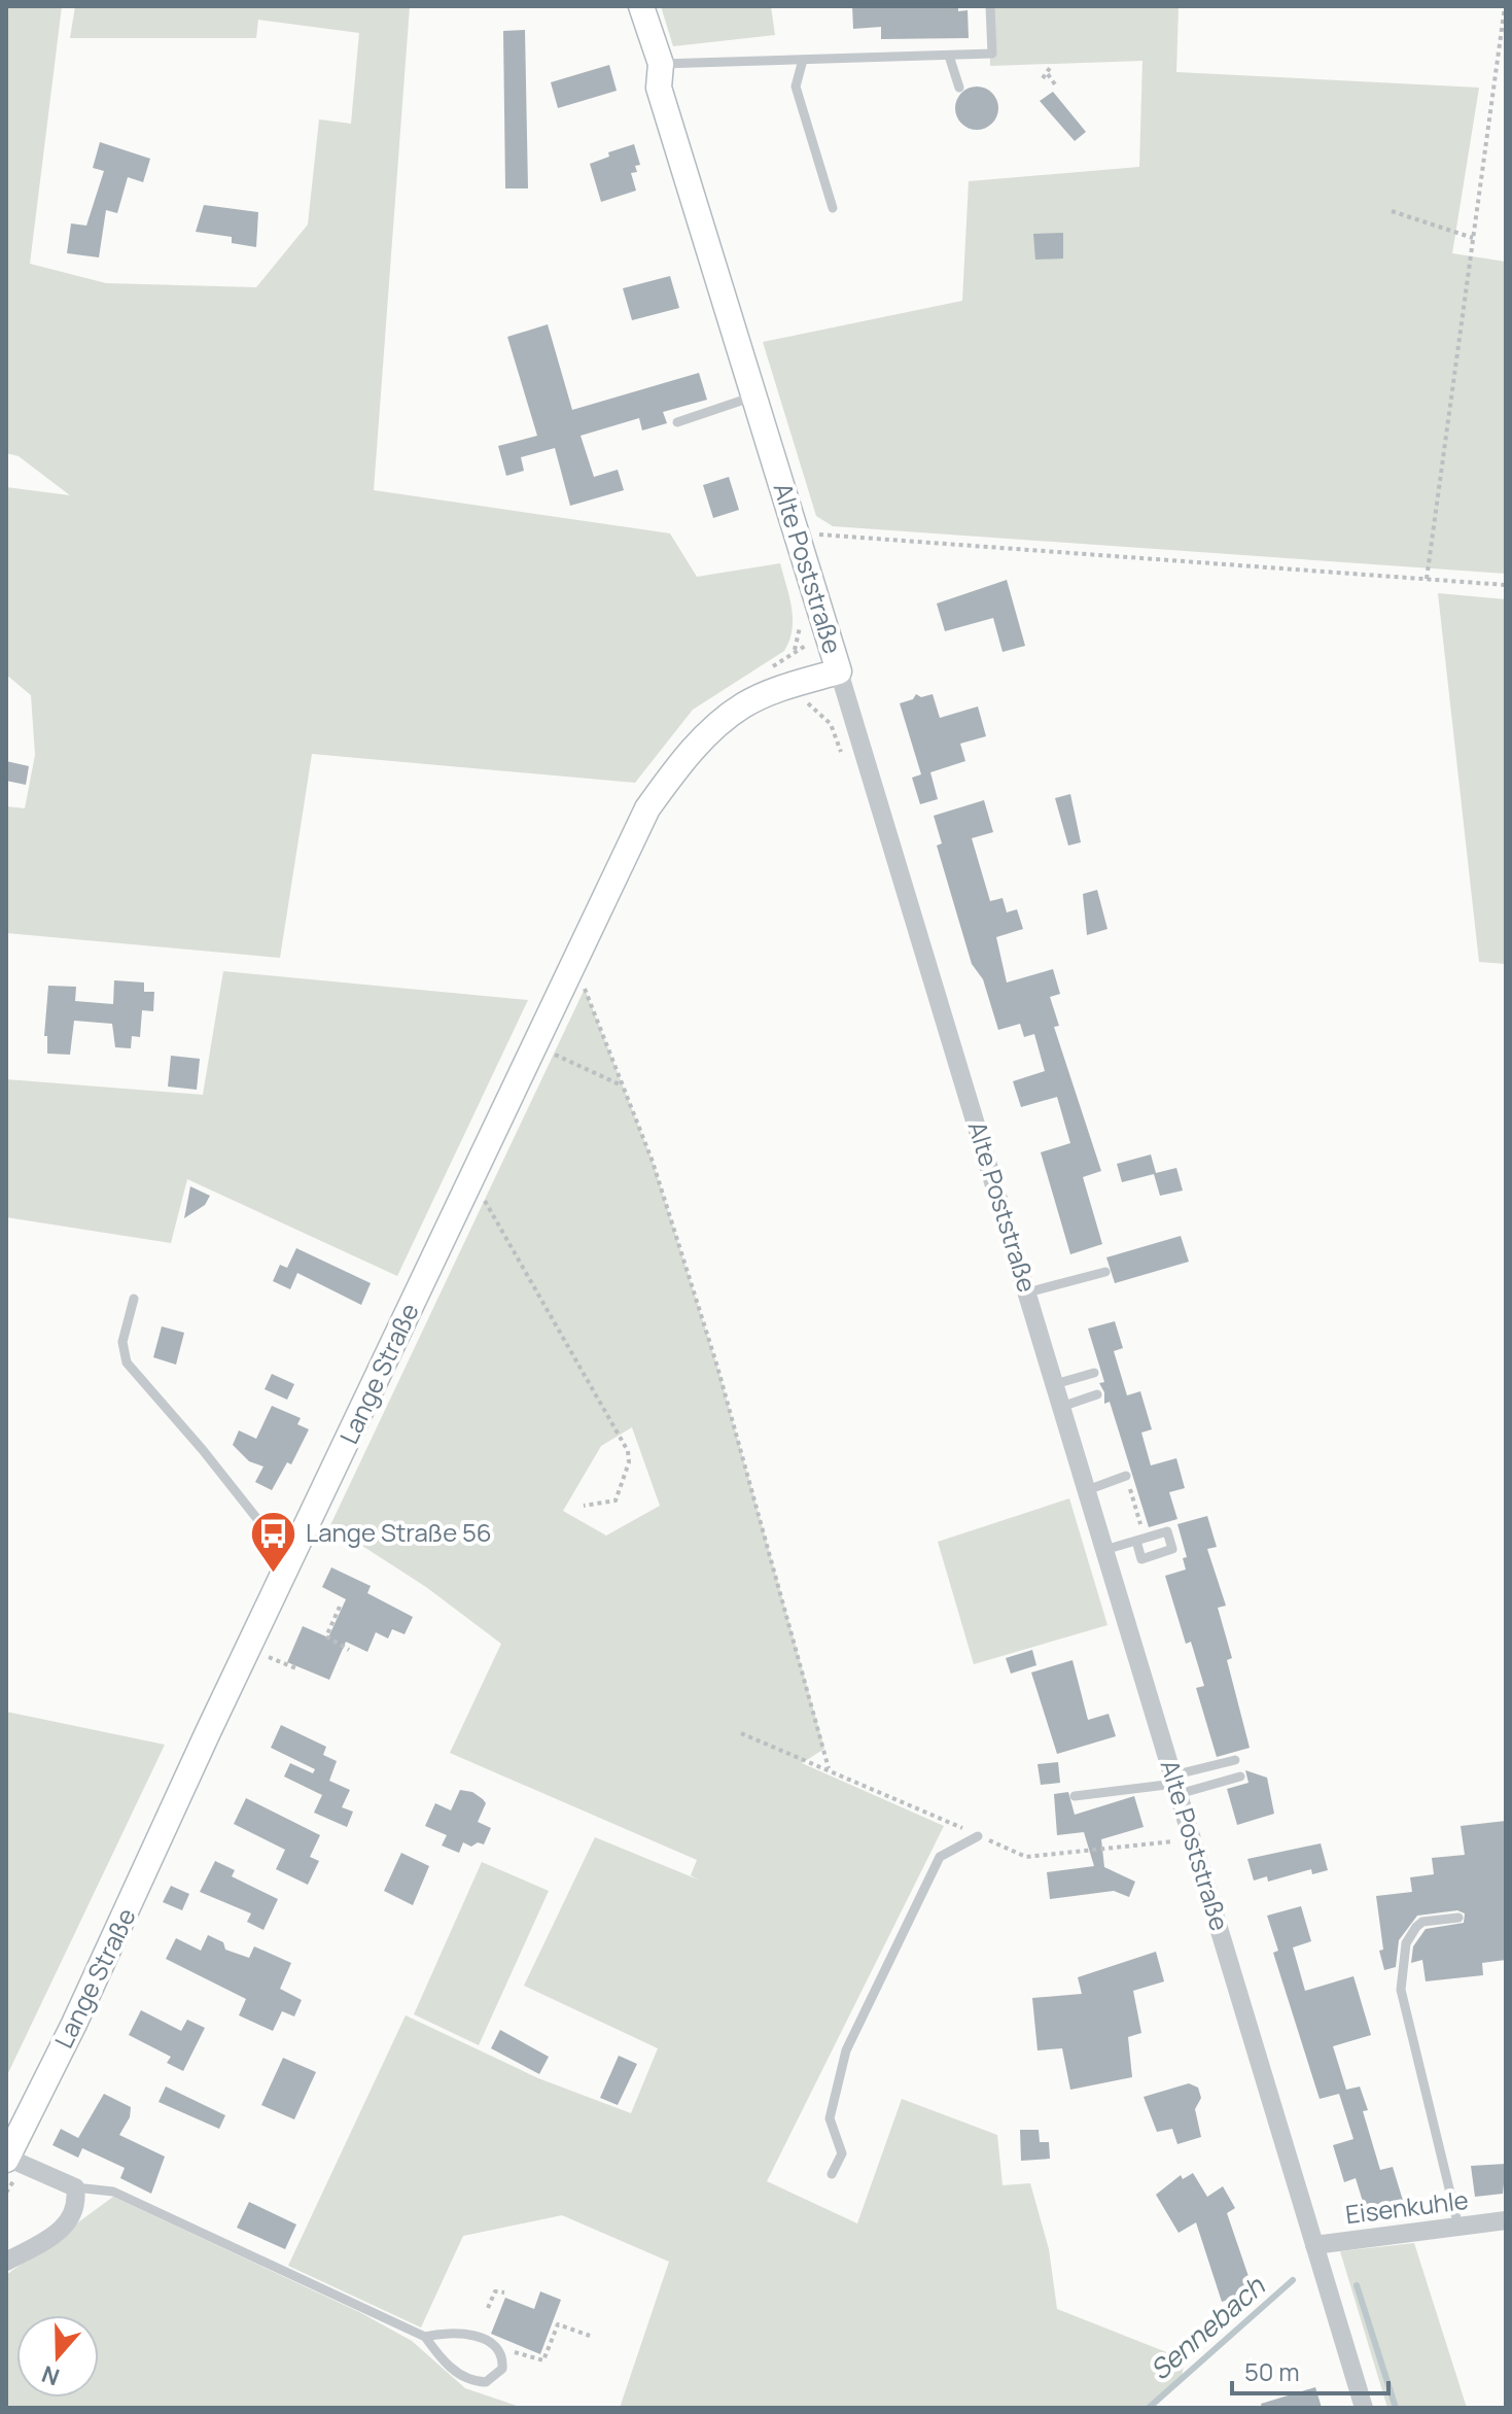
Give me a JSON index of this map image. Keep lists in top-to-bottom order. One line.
{"streets":{"street":["Alte Poststraße","Lange Straße","Eisenkuhle"]},"crossings":[["Alte Poststraße","Lange Straße"],["Alte Poststraße","Eisenkuhle"]],"water":["Sennebach"],"places":{"bus stop":["Lange Straße 56"]},"scale_bar":"50 m","north":"bottom"}
